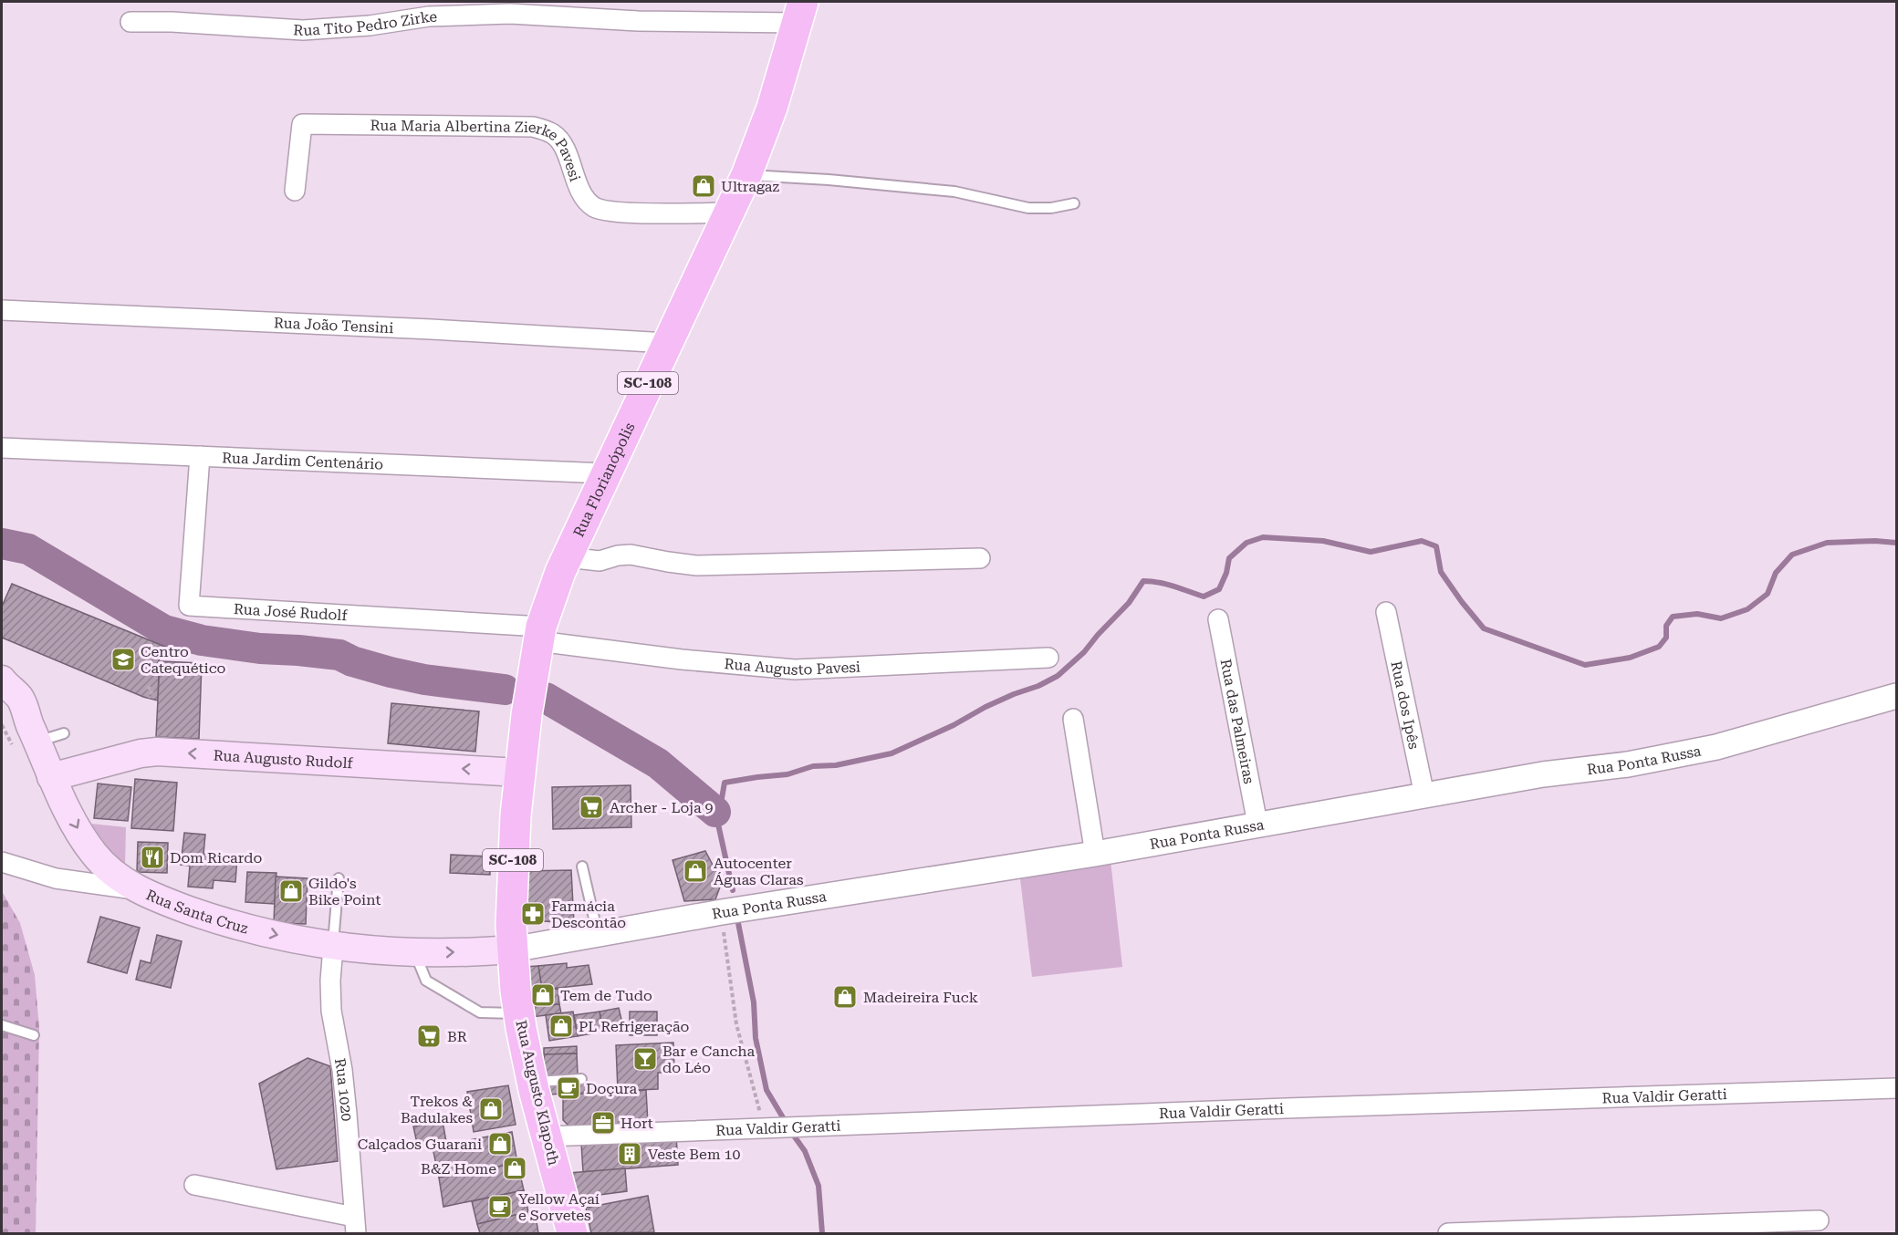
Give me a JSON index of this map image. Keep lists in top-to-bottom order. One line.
{"streets":{"main road":["SC-108","Rua Florianópolis","Rua Augusto Rudolf","Rua Santa Cruz","Rua Augusto Klapoth"],"street":["Rua Tito Pedro Zirke","Rua Maria Albertina Zierke Pavesi","Rua João Tensini","Rua Jardim Centenário","Rua José Rudolf","Rua Augusto Pavesi","Rua dos Ipês","Rua das Palmeiras","Rua Ponta Russa","Rua 1020","Rua Valdir Geratti"]},"crossings":[["Rua Tito Pedro Zirke","Rua Florianópolis"],["Rua Maria Albertina Zierke Pavesi","Rua Florianópolis"],["Rua João Tensini","Rua Florianópolis"],["Rua Jardim Centenário","Rua Florianópolis"],["Rua Jardim Centenário","Rua José Rudolf"],["Rua Florianópolis","Rua José Rudolf"],["Rua Florianópolis","Rua Augusto Pavesi"],["Rua Florianópolis","Rua Augusto Rudolf"],["Rua Florianópolis","Rua Ponta Russa"],["Rua Florianópolis","Rua Santa Cruz"],["Rua Florianópolis","Rua Augusto Klapoth"],["Rua José Rudolf","Rua Augusto Pavesi"],["Rua dos Ipês","Rua Ponta Russa"],["Rua das Palmeiras","Rua Ponta Russa"],["Rua Augusto Rudolf","Rua Santa Cruz"],["Rua Ponta Russa","Rua Santa Cruz"],["Rua Ponta Russa","Rua Augusto Klapoth"],["Rua Santa Cruz","Rua 1020"],["Rua Santa Cruz","Rua Augusto Klapoth"],["Rua Augusto Klapoth","Rua Valdir Geratti"]],"one_way":["Rua Augusto Rudolf","Rua Santa Cruz"],"places":{"shop":["Ultragaz","Autocenter Águas Claras","Gildo's Bike Point","Tem de Tudo","Madeireira Fuck","PL Refrigeração","Trekos & Badulakes","Calçados Guarani","B&Z Home"],"school or university":["Centro Catequético"],"supermarket":["Archer - Loja 9","BR"],"restaurant":["Dom Ricardo"],"pharmacy":["Farmácia Descontão"],"bar":["Bar e Cancha do Léo"],"cafe":["Doçura","Yellow Açaí e Sorvetes"],"office":["Hort"],"building":["Veste Bem 10"]}}
